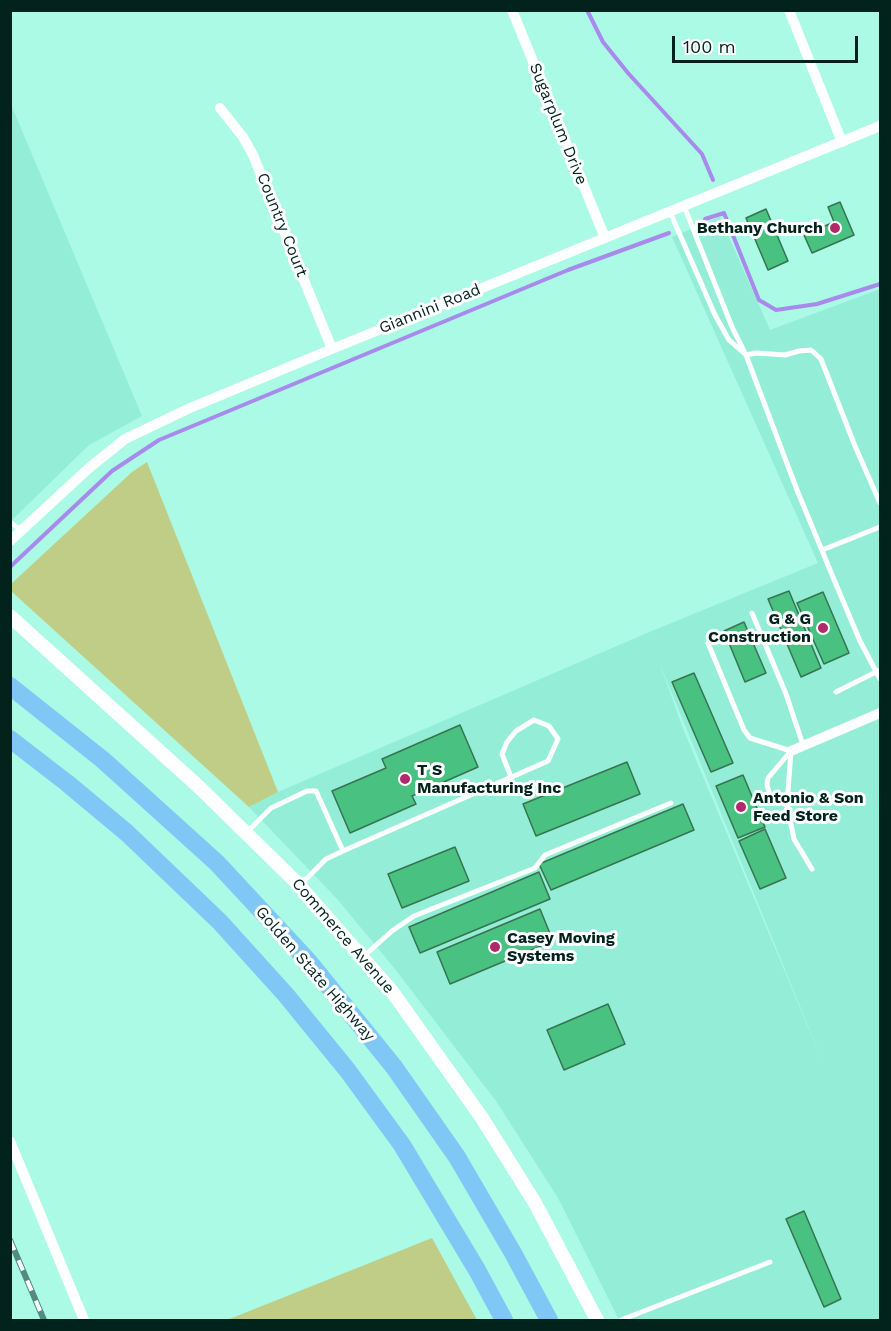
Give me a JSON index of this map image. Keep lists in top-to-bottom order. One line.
{"streets":{"highway":["Golden State Highway"],"street":["Sugarplum Drive","Country Court","Giannini Road","Commerce Avenue"]},"crossings":[["Sugarplum Drive","Giannini Road"],["Country Court","Giannini Road"]],"places":["Bethany Church","G & G Construction","T S Manufacturing Inc","Antonio & Son Feed Store","Casey Moving Systems"],"scale_bar":"100 m"}
